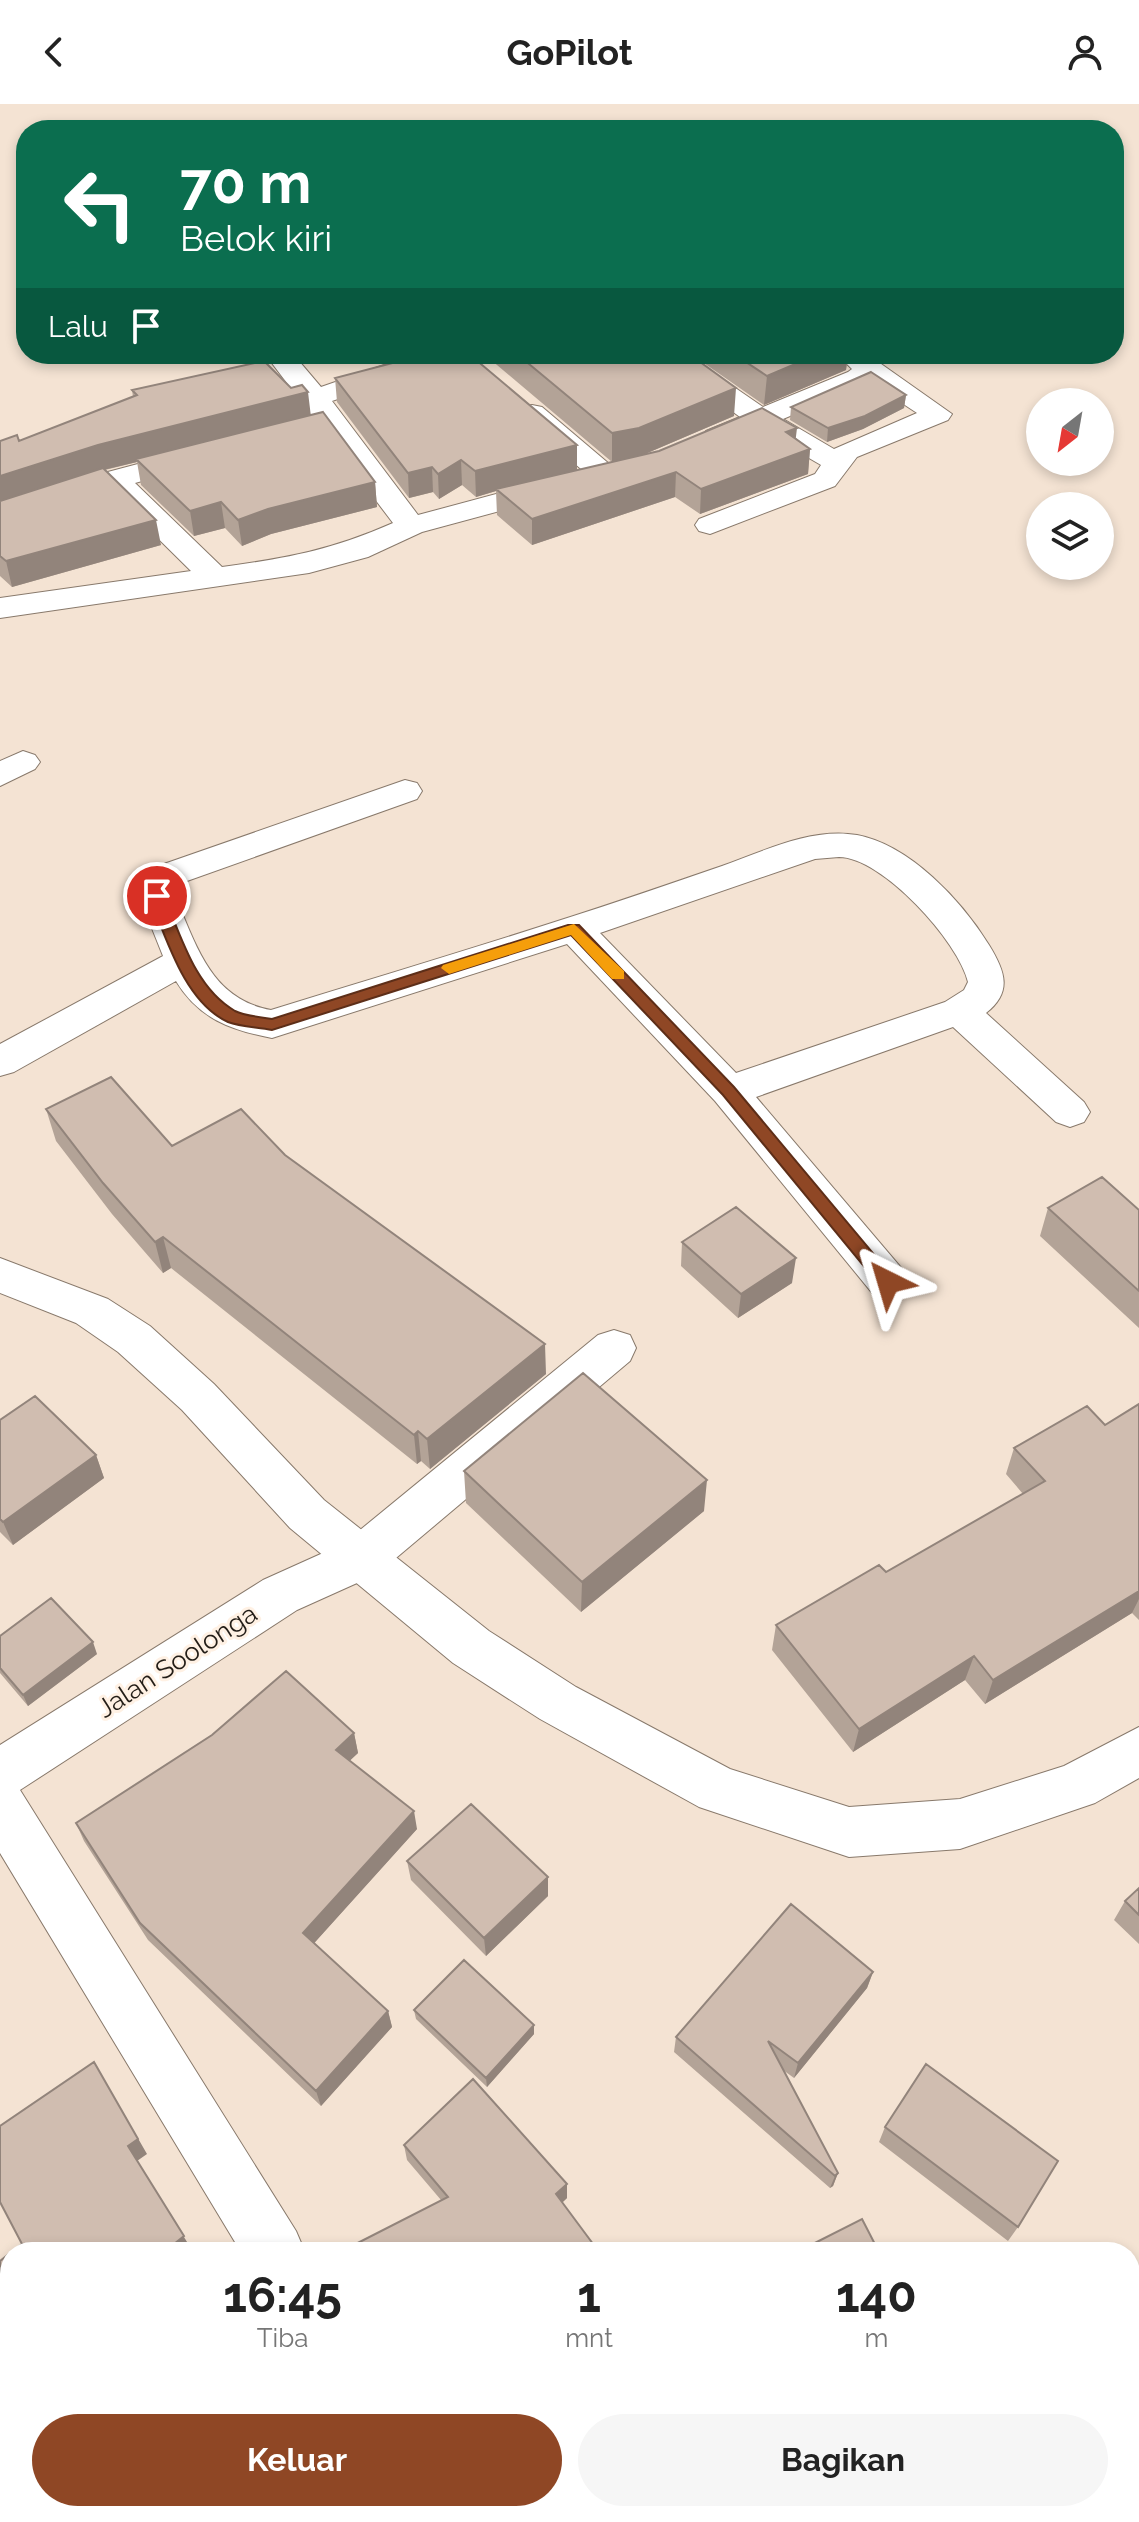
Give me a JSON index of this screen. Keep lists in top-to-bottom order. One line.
{"streets":{"street":["Jalan Soolonga"]},"north":"bottom left","page":{"header":"GoPilot","turn":["70 m","Belok kiri"],"then":"Lalu","eta":["16:45","Tiba","1","mnt","140","m"],"buttons":["Keluar","Bagikan"]}}
